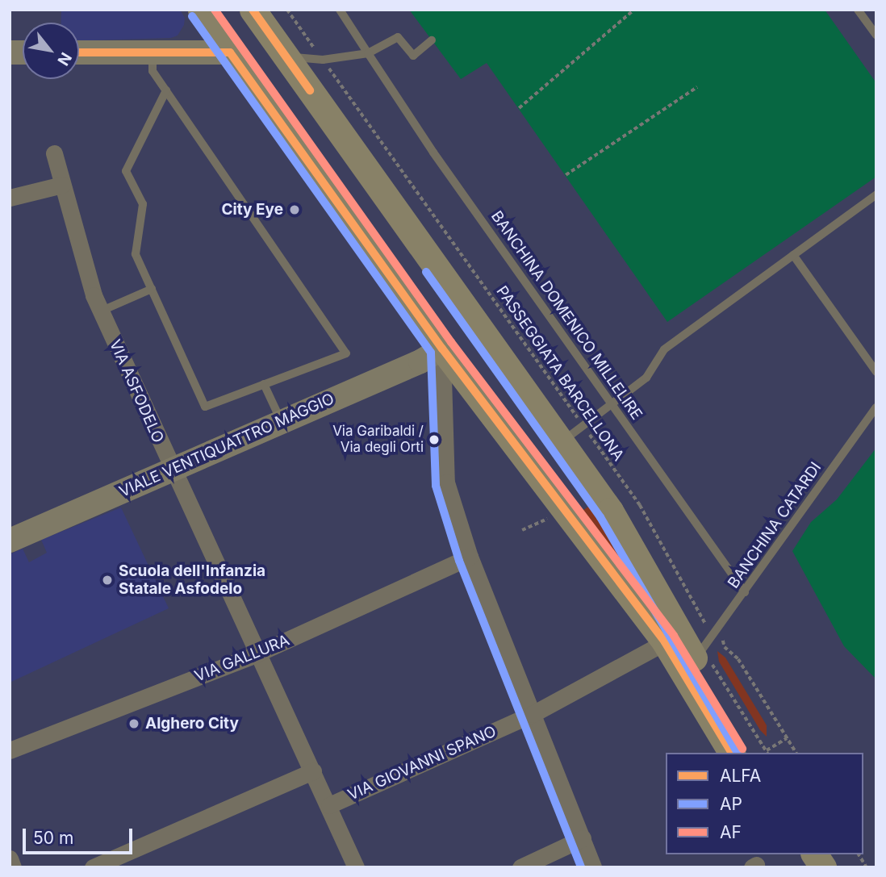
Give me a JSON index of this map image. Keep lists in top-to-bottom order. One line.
{"streets":{"street":["VIA ASFODELO","VIALE VENTIQUATTRO MAGGIO","VIA GALLURA","VIA GIOVANNI SPANO"],"lane":["BANCHINA DOMENICO MILLELIRE","BANCHINA CATARDI"],"path":["PASSEGGIATA BARCELLONA"]},"crossings":[["BANCHINA DOMENICO MILLELIRE","BANCHINA CATARDI"],["PASSEGGIATA BARCELLONA","BANCHINA CATARDI"],["VIA ASFODELO","VIALE VENTIQUATTRO MAGGIO"],["VIA ASFODELO","VIA GALLURA"],["VIA ASFODELO","VIA GIOVANNI SPANO"]],"places":["City Eye","Via Garibaldi / Via degli Orti","Scuola dell'Infanzia Statale Asfodelo","Alghero City"],"lines":["transit line ALFA","transit line AF","transit line AP"],"legend":["ALFA","AP","AF"],"scale_bar":"50 m","north":"bottom right"}
